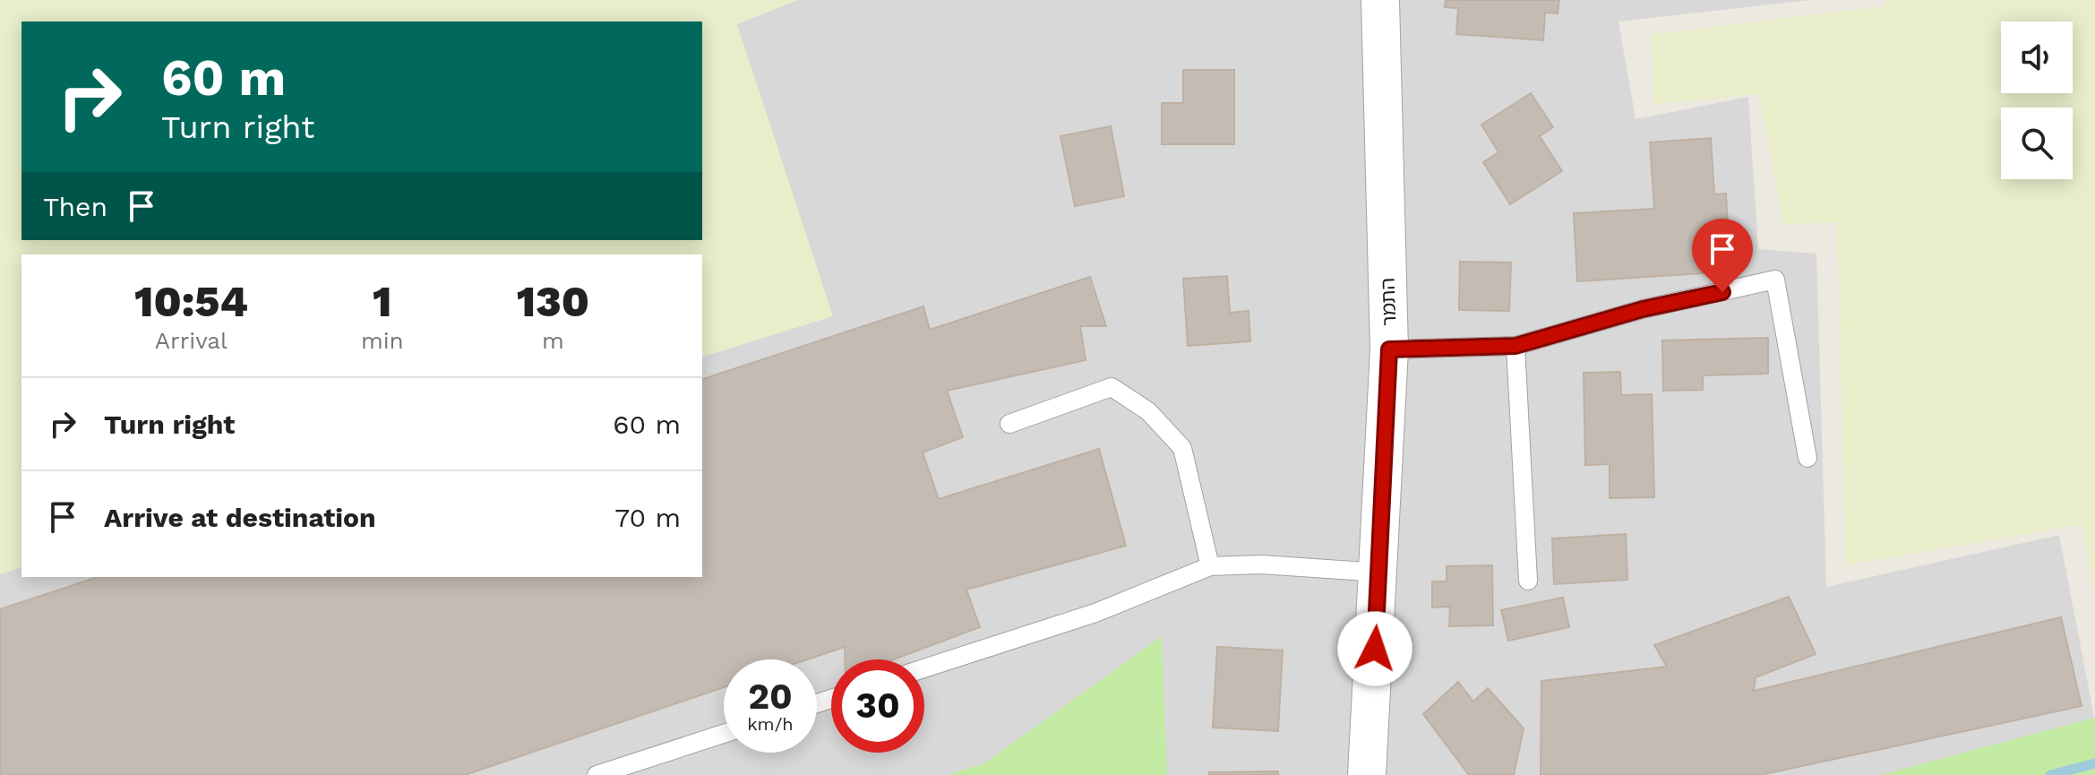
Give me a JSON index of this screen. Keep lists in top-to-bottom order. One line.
{"streets":{"street":["התמר"]},"page":{"turn":["60 m","Turn right"],"then":"Then","eta":["10:54","Arrival","1","min","130","m"],"list":[{"name":"Turn right","value":"60 m"},{"name":"Arrive at destination","value":"70 m"}],"speed":"20 km/h","limit":"30"}}
